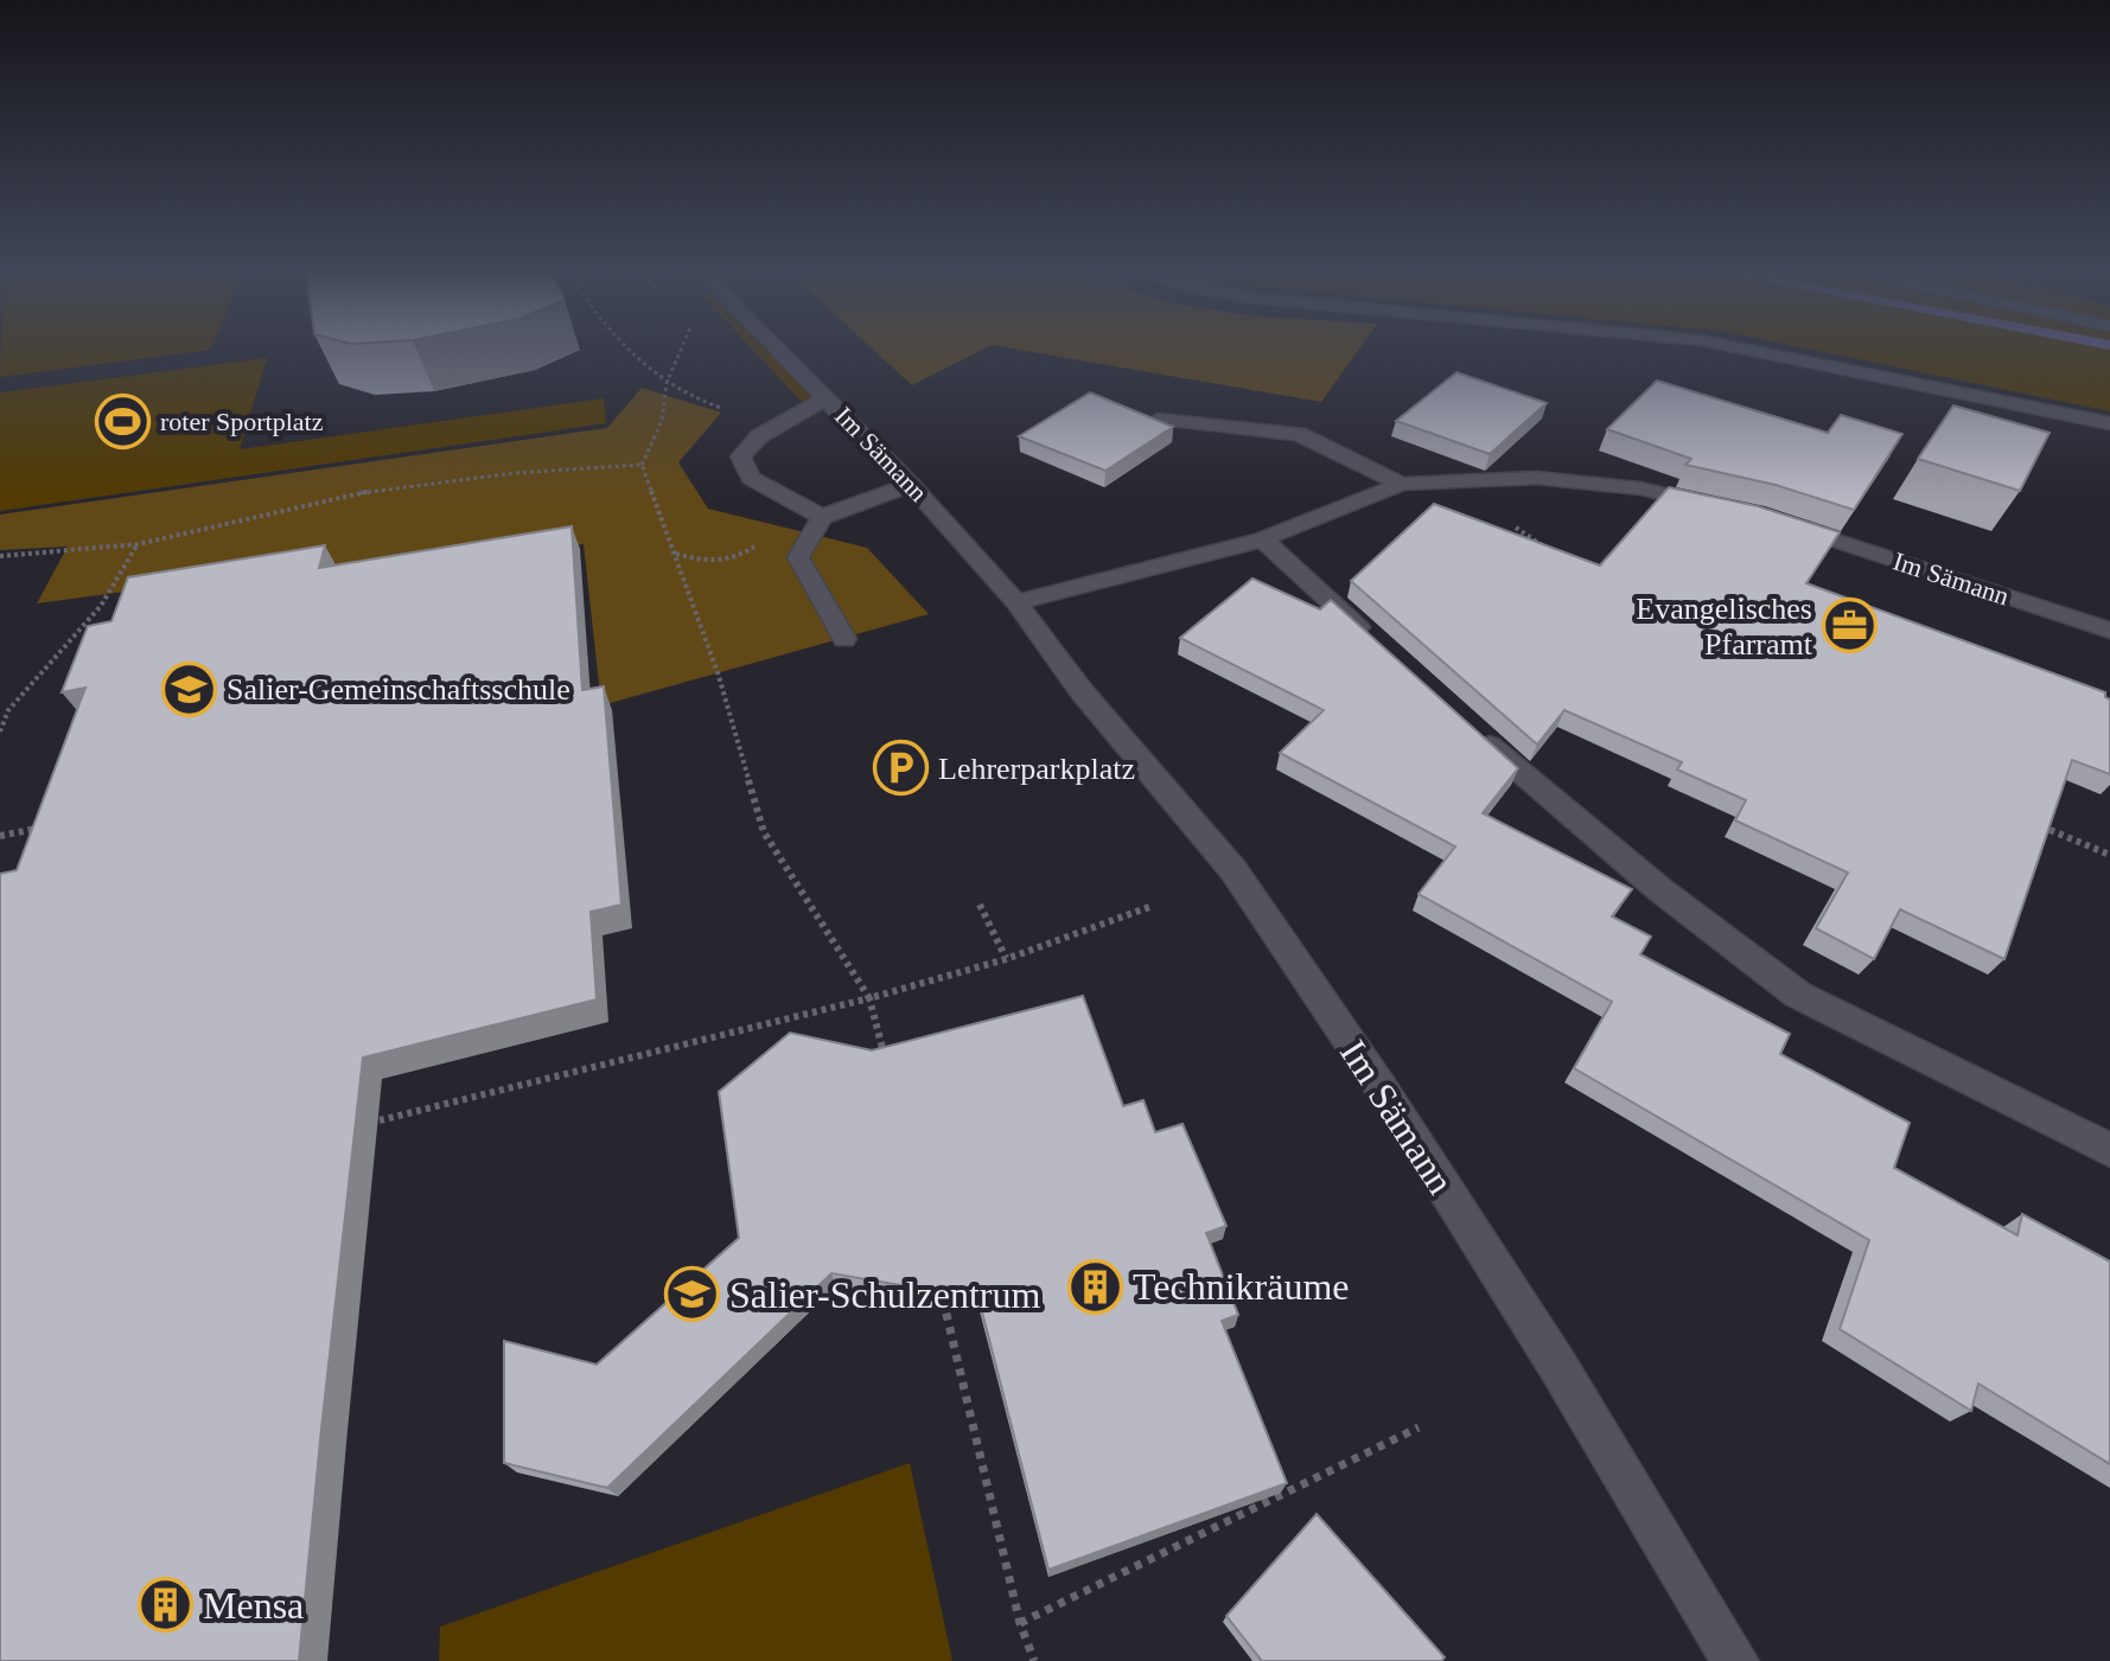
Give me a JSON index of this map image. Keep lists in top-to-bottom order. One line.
{"streets":{"street":["Im Sämann"]},"places":{"sports":["roter Sportplatz"],"office":["Evangelisches Pfarramt"],"school or university":["Salier-Gemeinschaftsschule","Salier-Schulzentrum"],"parking":["Lehrerparkplatz"],"building":["Technikräume","Mensa"]}}
